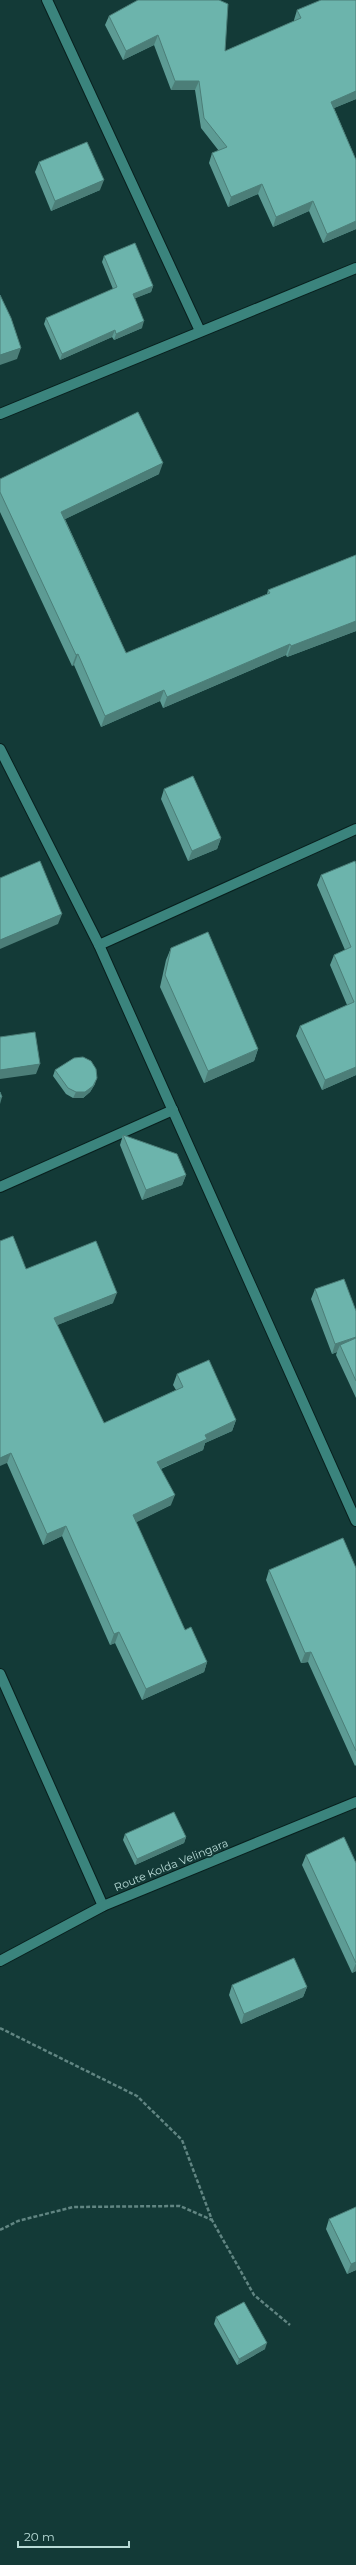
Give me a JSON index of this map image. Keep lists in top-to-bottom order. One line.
{"streets":{"street":["Route Kolda Velingara"]},"scale_bar":"20 m"}
